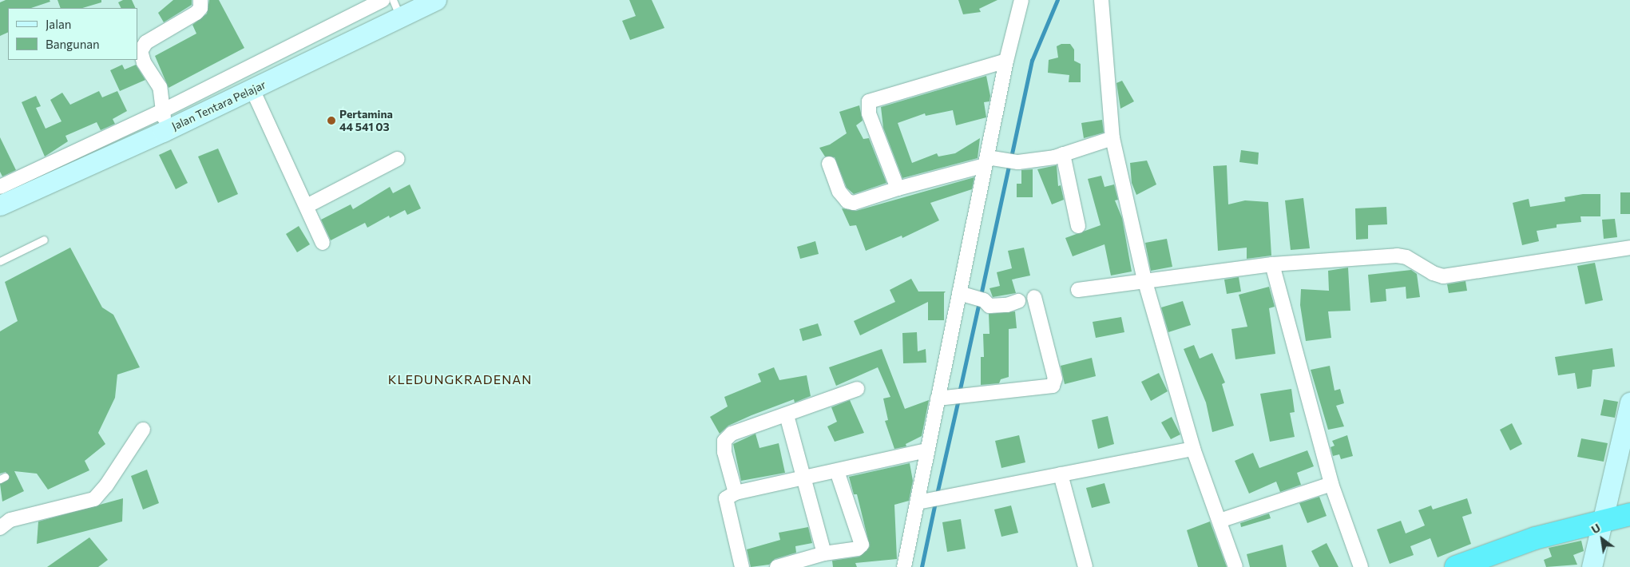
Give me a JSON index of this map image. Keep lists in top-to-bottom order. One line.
{"streets":{"main road":["Jalan Tentara Pelajar"]},"districts":["KLEDUNGKRADENAN"],"places":["Pertamina 44 541 03"],"legend":["Jalan","Bangunan"],"north":"top left"}
